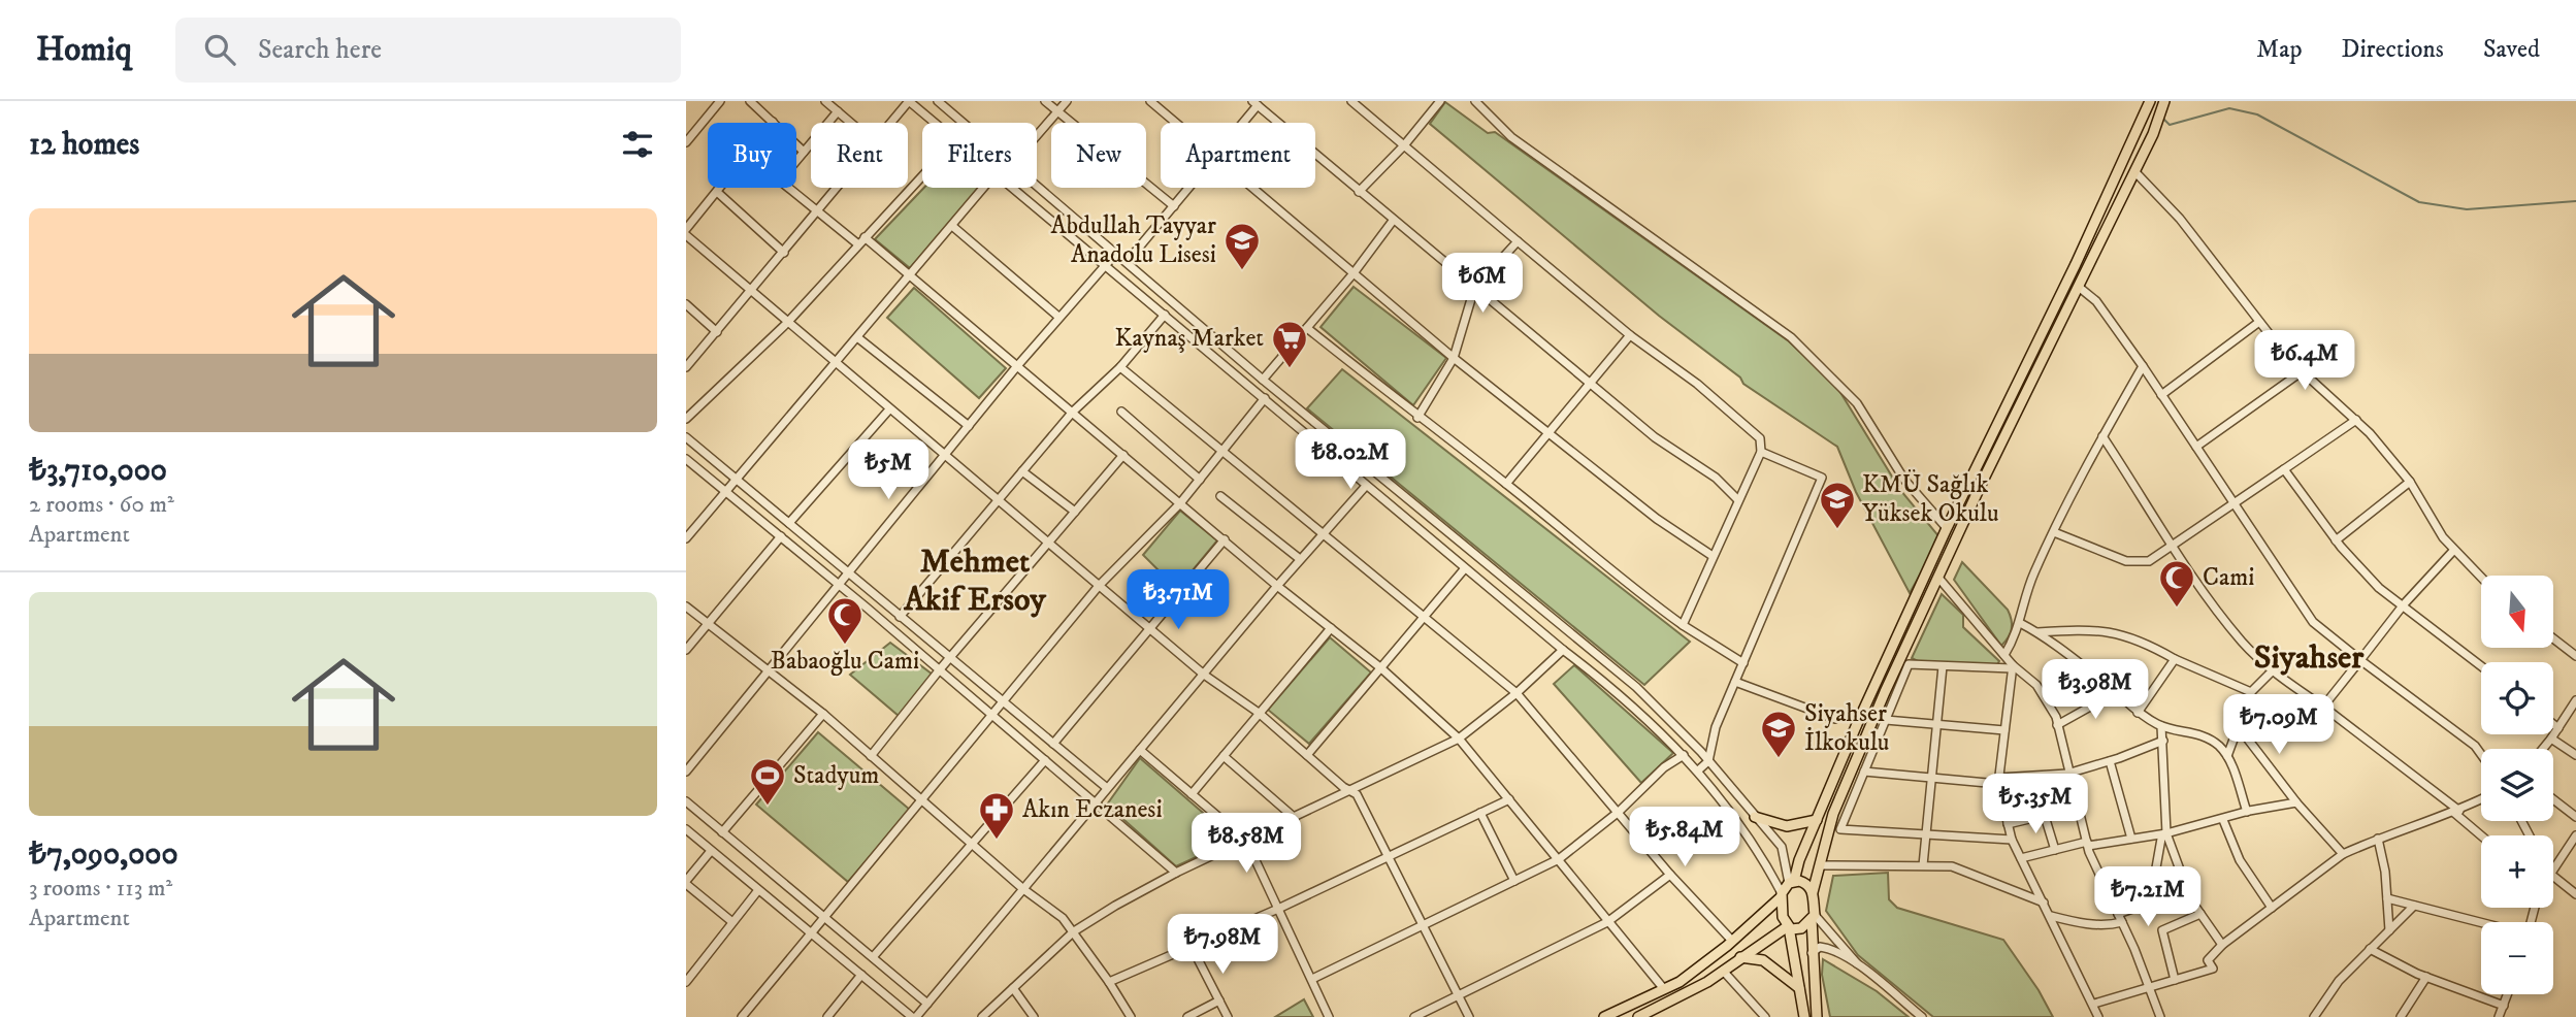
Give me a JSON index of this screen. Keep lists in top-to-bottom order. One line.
{"districts":["Mehmet Akif Ersoy","Siyahser"],"places":{"school or university":["Abdullah Tayyar Anadolu Lisesi","KMÜ Sağlık Yüksek Okulu","Siyahser İlkokulu"],"supermarket":["Kaynaş Market"],"mosque":["Cami","Babaoğlu Cami"],"sports":["Stadyum"],"pharmacy":["Akın Eczanesi"]},"north":"bottom","page":{"header":"Homiq","search":"Search here","nav":["Map","Directions","Saved"],"heading":"12 homes","chip":["Buy","Rent","Filters","New","Apartment"],"list":[{"name":"₺3,710,000","note":"2 rooms · 60 m² · Apartment"},{"name":"₺7,090,000","note":"3 rooms · 113 m² · Apartment"}],"price":["₺6M","₺6.4M","₺8.02M","₺5M","₺3.71M","₺3.98M","₺7.09M","₺5.35M","₺5.84M","₺8.58M","₺7.21M","₺7.98M"],"map_buttons":["+","−"]}}
